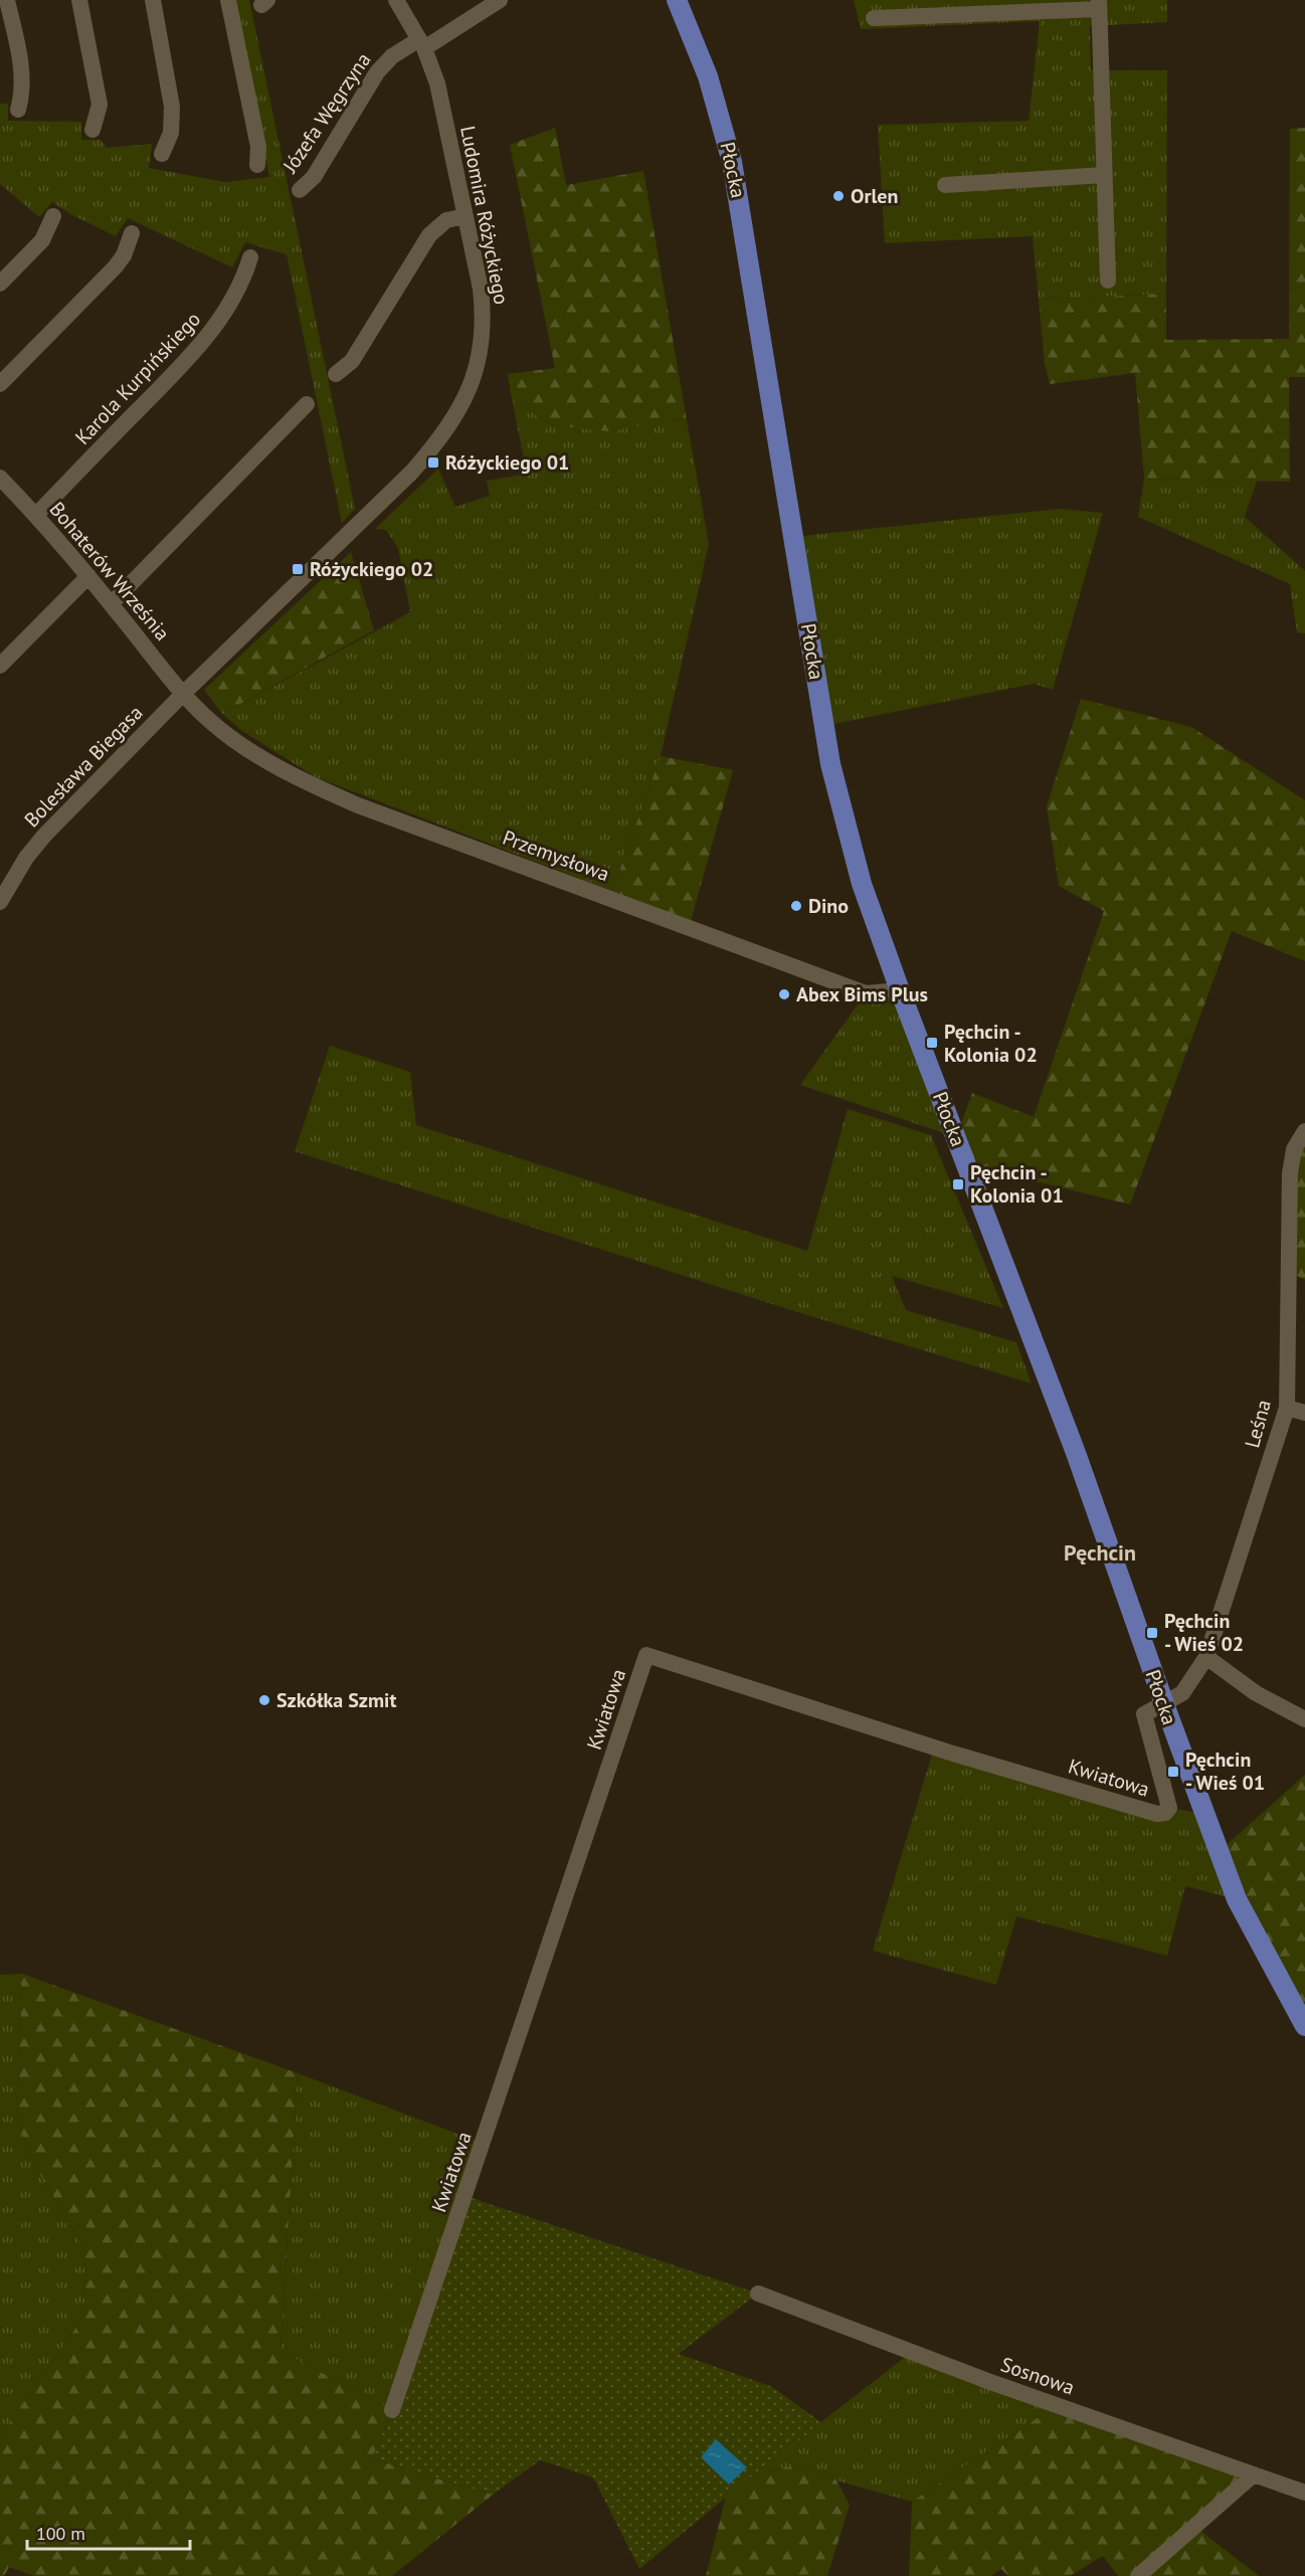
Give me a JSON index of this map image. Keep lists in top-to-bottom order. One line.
{"streets":{"main road":["Płocka"],"street":["Józefa Węgrzyna","Ludomira Różyckiego","Karola Kurpińskiego","Bohaterów Września","Bolesława Biegasa","Przemysłowa","Leśna","Kwiatowa","Sosnowa"]},"crossings":[["Józefa Węgrzyna","Ludomira Różyckiego"],["Płocka","Przemysłowa"],["Płocka","Leśna"],["Płocka","Kwiatowa"],["Ludomira Różyckiego","Bohaterów Września"],["Ludomira Różyckiego","Bolesława Biegasa"],["Karola Kurpińskiego","Bohaterów Września"],["Bohaterów Września","Bolesława Biegasa"],["Bohaterów Września","Przemysłowa"],["Leśna","Kwiatowa"]],"districts":["Pęchcin"],"places":{"other":["Orlen","Dino","Abex Bims Plus","Szkółka Szmit"],"transit":["Różyckiego 01","Różyckiego 02","Pęchcin - Kolonia 02","Pęchcin - Kolonia 01","Pęchcin - Wieś 02","Pęchcin - Wieś 01"]},"scale_bar":"100 m"}
